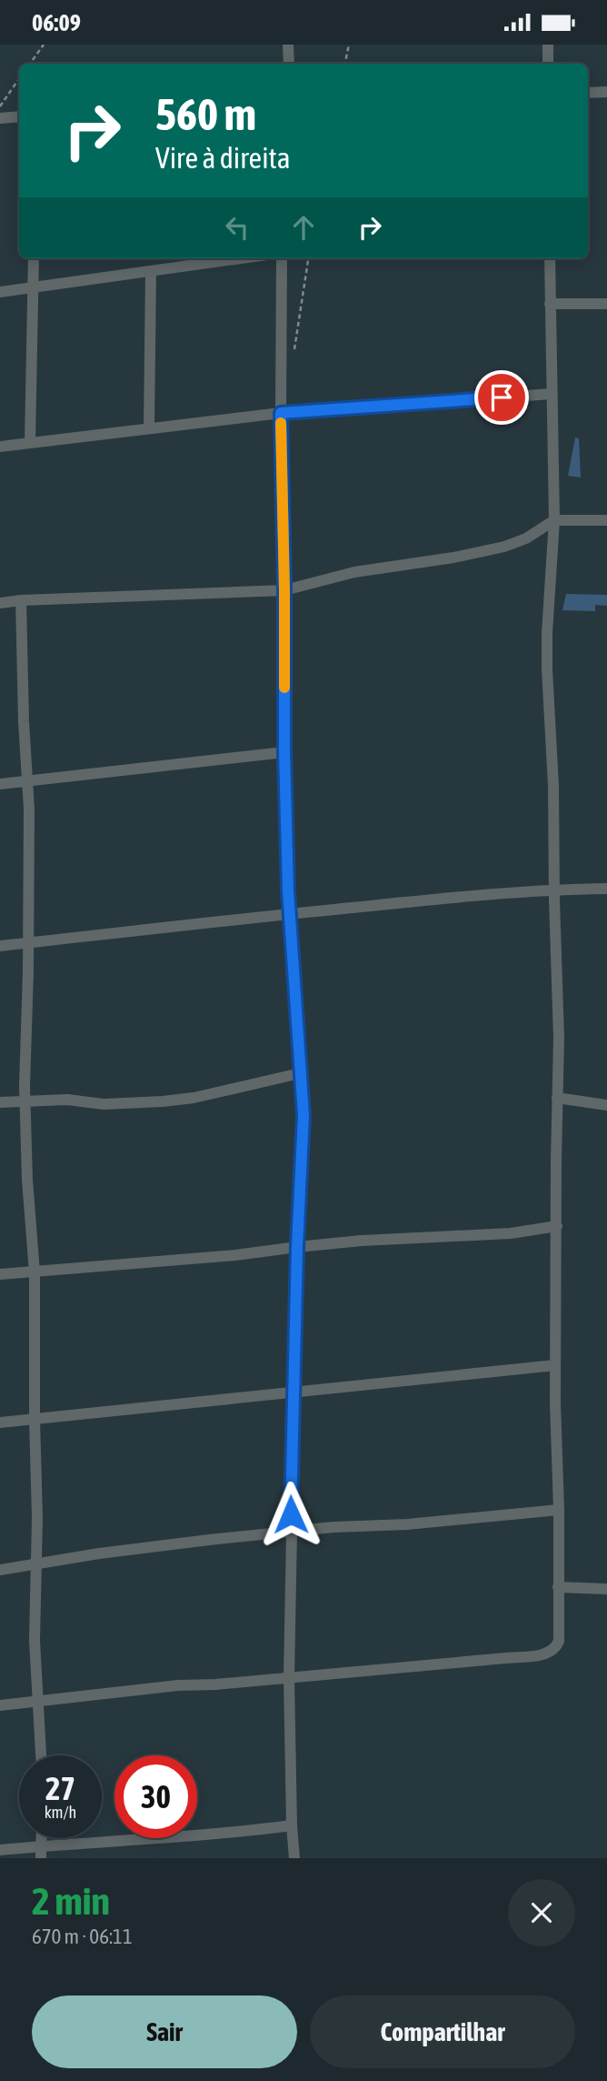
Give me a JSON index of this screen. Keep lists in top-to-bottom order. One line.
{"page":{"status":"06:09","turn":["560 m","Vire à direita"],"speed":"27 km/h","limit":"30","heading":["2 min","670 m · 06:11"],"buttons":["Sair","Compartilhar"]}}
